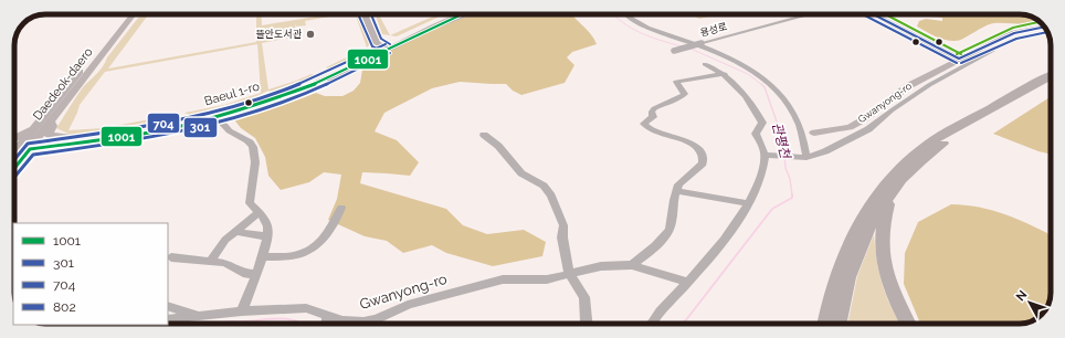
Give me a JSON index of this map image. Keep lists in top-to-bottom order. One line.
{"streets":{"main road":["Daedeok-daero","Baeul 1-ro","Gwanyong-ro"],"street":["용성로"]},"crossings":[["Daedeok-daero","Baeul 1-ro"]],"water":["관평천"],"places":["뜰안도서관"],"lines":["transit line 1001","transit line 301","transit line 704","transit line 802"],"legend":["1001","301","704","802"],"north":"top left"}
